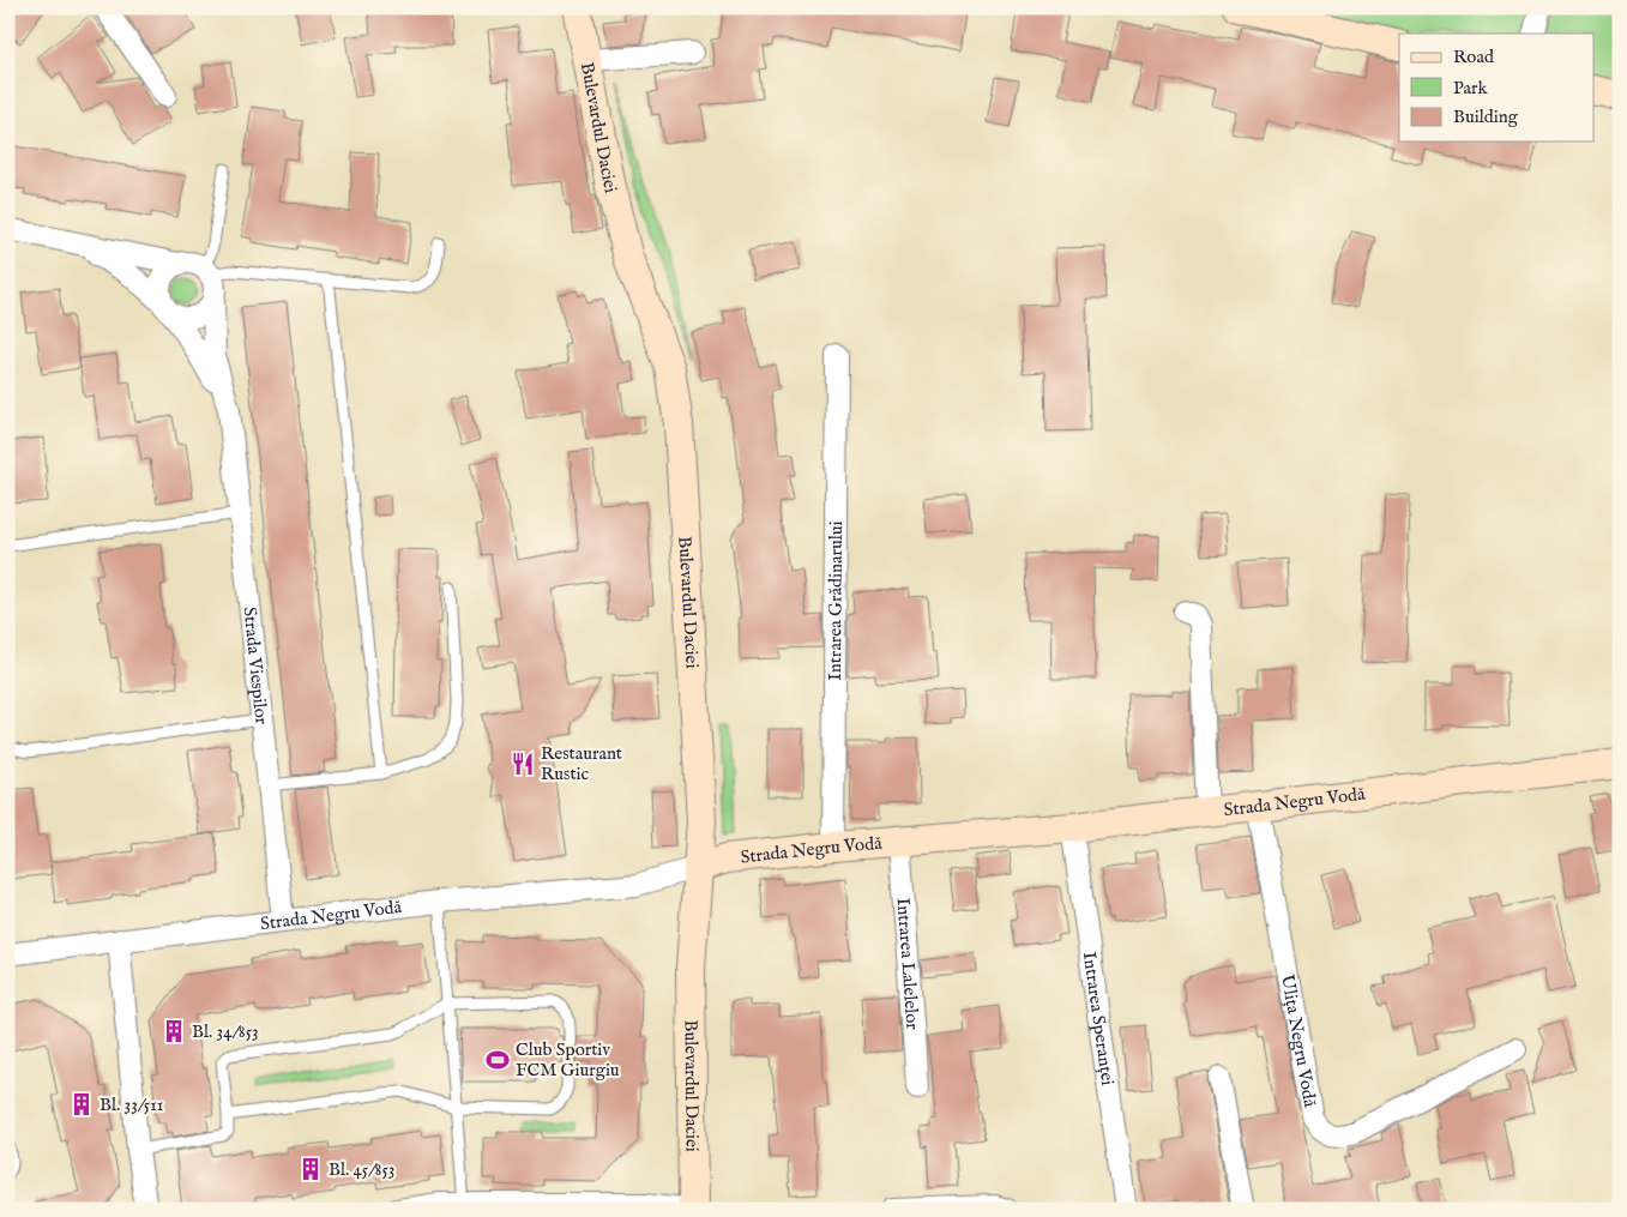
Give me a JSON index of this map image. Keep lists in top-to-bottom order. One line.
{"streets":{"street":["Bulevardul Daciei","Intrarea Grădinarului","Strada Viespilor","Strada Negru Vodă","Intrarea Lalelelor","Intrarea Speranței","Ulița Negru Vodă"]},"crossings":[["Bulevardul Daciei","Strada Negru Vodă"],["Intrarea Grădinarului","Strada Negru Vodă"],["Strada Viespilor","Strada Negru Vodă"],["Strada Negru Vodă","Intrarea Lalelelor"],["Strada Negru Vodă","Intrarea Speranței"],["Strada Negru Vodă","Ulița Negru Vodă"]],"places":{"restaurant":["Restaurant Rustic"],"building":["Bl. 34/853","Bl. 33/511","Bl. 45/853"],"sports":["Club Sportiv FCM Giurgiu"]},"legend":["Road","Park","Building"]}
